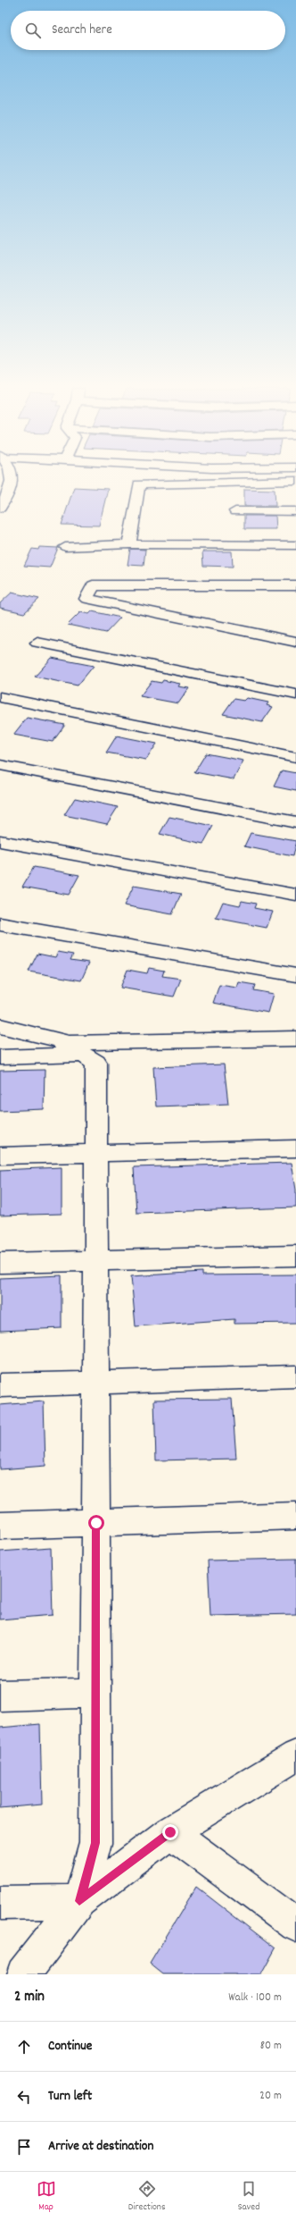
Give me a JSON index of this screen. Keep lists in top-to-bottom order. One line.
{"page":{"search":"Search here","heading":["2 min","Walk · 100 m"],"list":[["Continue","80 m"],["Turn left","20 m"],"Arrive at destination"],"nav":["Map","Directions","Saved"]}}
